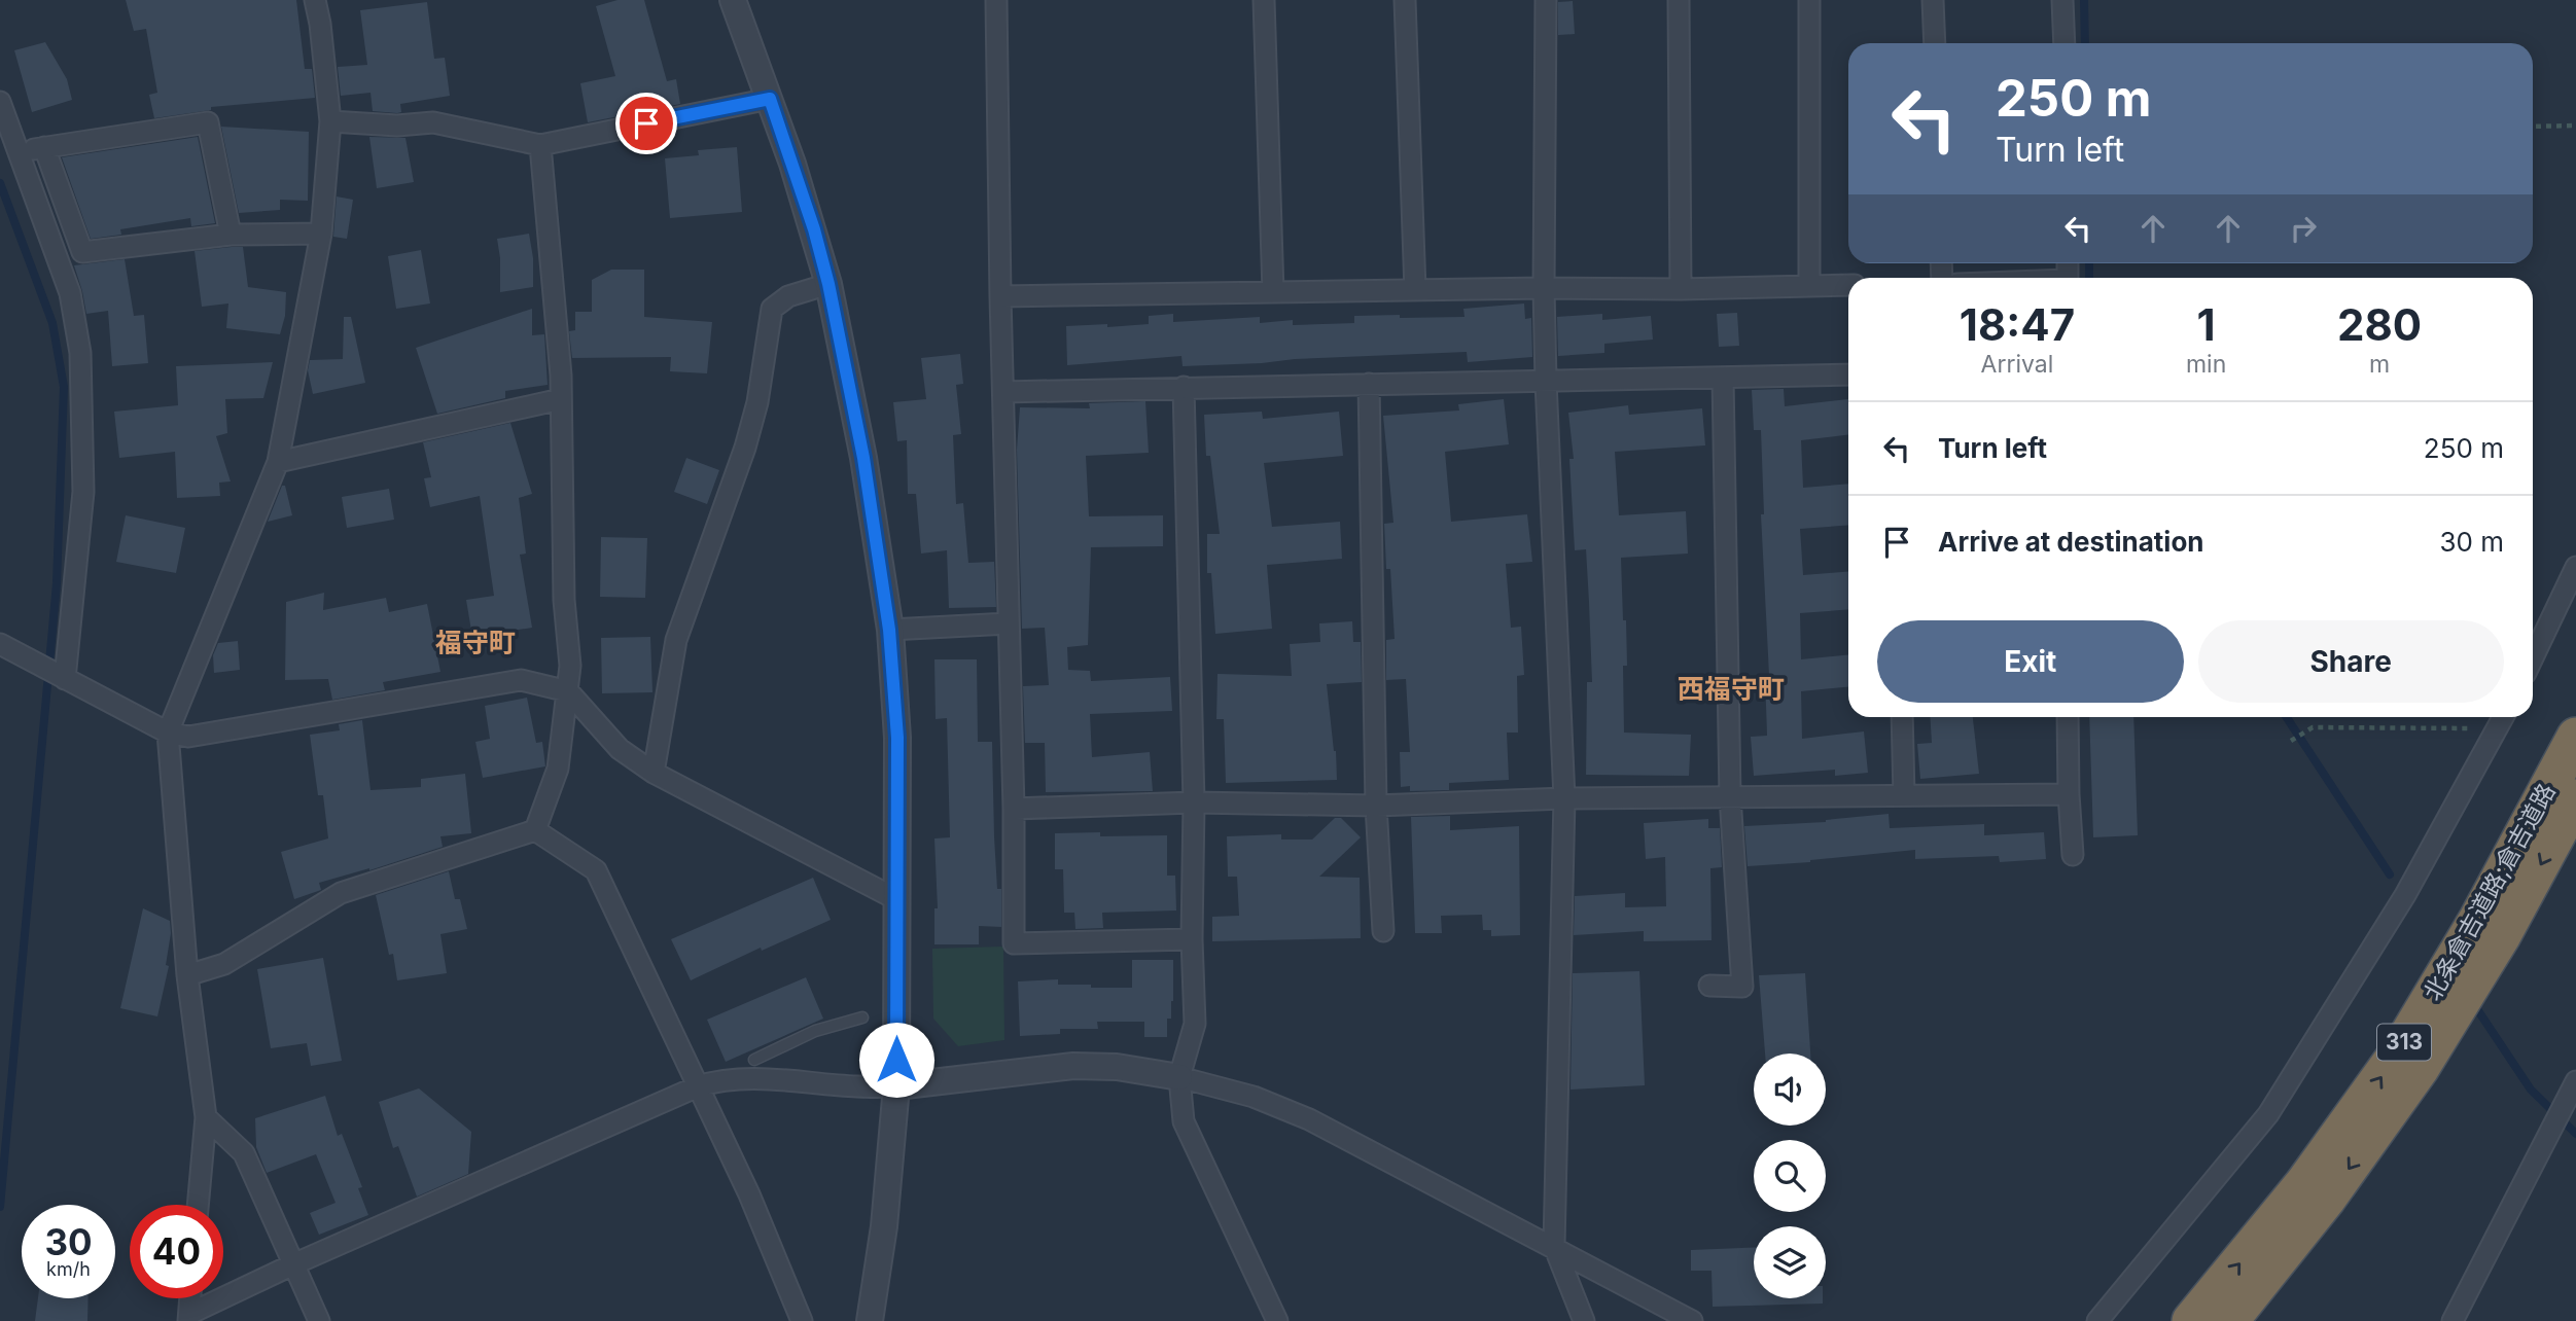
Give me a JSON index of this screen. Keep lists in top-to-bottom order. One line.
{"streets":{"highway":["北条倉吉道路;倉吉道路","313"]},"districts":["福守町","西福守町"],"page":{"turn":["250 m","Turn left"],"eta":["18:47","Arrival","1","min","280","m"],"list":[{"name":"Turn left","value":"250 m"},{"name":"Arrive at destination","value":"30 m"}],"buttons":["Exit","Share"],"speed":"30 km/h","limit":"40"}}
